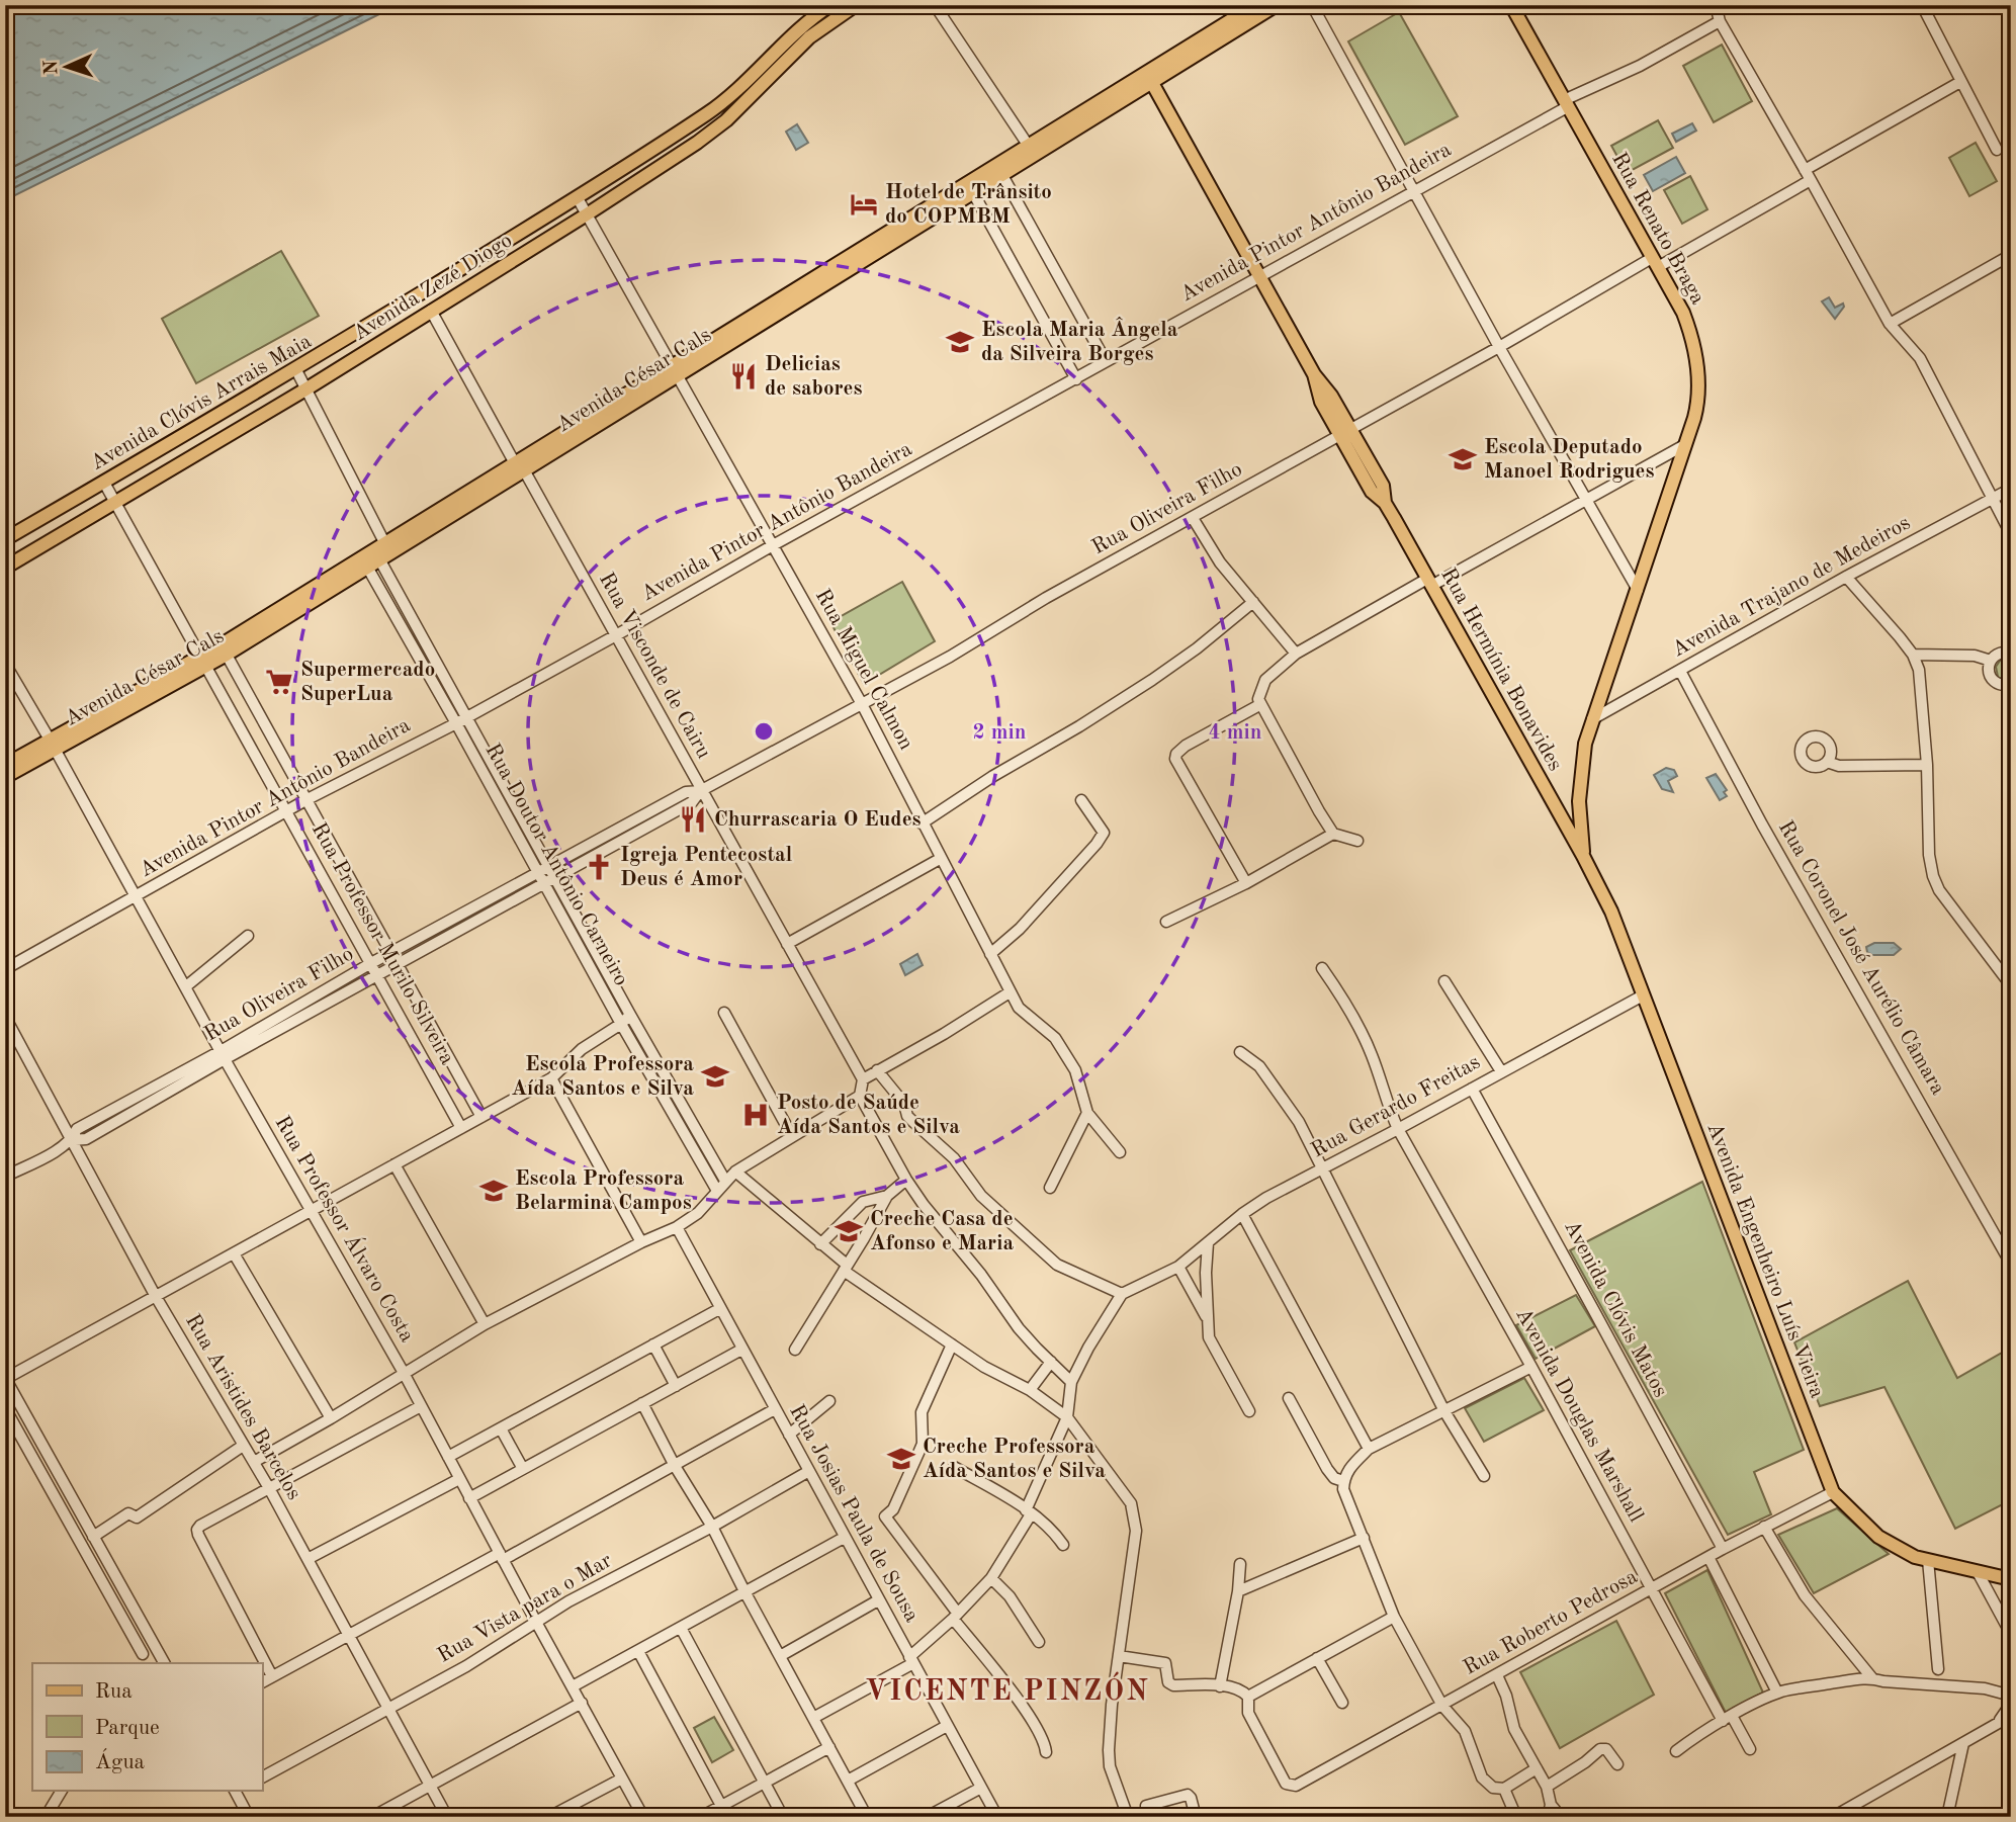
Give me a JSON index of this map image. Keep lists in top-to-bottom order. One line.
{"streets":{"main road":["Rua Renato Braga","Avenida Zezé Diogo","Avenida César Cals","Avenida Clóvis Arrais Maia","Rua Hermínia Bonavides","Avenida Engenheiro Luís Vieira"],"street":["Avenida Pintor Antônio Bandeira","Rua Oliveira Filho","Avenida Trajano de Medeiros","Rua Visconde de Cairu","Rua Miguel Calmon","Rua Doutor Antônio Carneiro","Rua Professor Murilo Silveira","Rua Coronel José Aurélio Câmara","Rua Gerardo Freitas","Rua Professor Álvaro Costa","Avenida Clóvis Matos","Rua Aristides Barcelos","Avenida Douglas Marshall","Rua Josias Paula de Sousa","Rua Vista para o Mar","Rua Roberto Pedrosa"]},"crossings":[["Avenida Pintor Antônio Bandeira","Rua Renato Braga"],["Avenida Pintor Antônio Bandeira","Rua Visconde de Cairu"],["Avenida Pintor Antônio Bandeira","Rua Miguel Calmon"],["Avenida Pintor Antônio Bandeira","Rua Hermínia Bonavides"],["Avenida Pintor Antônio Bandeira","Rua Doutor Antônio Carneiro"],["Avenida Pintor Antônio Bandeira","Rua Professor Murilo Silveira"],["Avenida Pintor Antônio Bandeira","Rua Professor Álvaro Costa"],["Rua Renato Braga","Rua Oliveira Filho"],["Rua Renato Braga","Avenida Trajano de Medeiros"],["Rua Renato Braga","Rua Hermínia Bonavides"],["Rua Renato Braga","Avenida Engenheiro Luís Vieira"],["Avenida Zezé Diogo","Rua Visconde de Cairu"],["Avenida Zezé Diogo","Rua Miguel Calmon"],["Avenida Zezé Diogo","Rua Doutor Antônio Carneiro"],["Avenida Zezé Diogo","Rua Professor Murilo Silveira"],["Avenida César Cals","Rua Visconde de Cairu"],["Avenida César Cals","Rua Miguel Calmon"],["Avenida César Cals","Rua Hermínia Bonavides"],["Avenida César Cals","Rua Doutor Antônio Carneiro"],["Avenida César Cals","Rua Professor Murilo Silveira"],["Avenida César Cals","Rua Professor Álvaro Costa"],["Avenida Clóvis Arrais Maia","Rua Miguel Calmon"],["Avenida Clóvis Arrais Maia","Rua Doutor Antônio Carneiro"],["Avenida Clóvis Arrais Maia","Rua Professor Murilo Silveira"],["Rua Oliveira Filho","Rua Visconde de Cairu"],["Rua Oliveira Filho","Rua Miguel Calmon"],["Rua Oliveira Filho","Rua Hermínia Bonavides"],["Rua Oliveira Filho","Rua Doutor Antônio Carneiro"],["Rua Oliveira Filho","Rua Professor Murilo Silveira"],["Rua Oliveira Filho","Rua Professor Álvaro Costa"],["Rua Oliveira Filho","Rua Aristides Barcelos"],["Avenida Trajano de Medeiros","Rua Coronel José Aurélio Câmara"],["Rua Hermínia Bonavides","Avenida Engenheiro Luís Vieira"],["Rua Gerardo Freitas","Avenida Engenheiro Luís Vieira"],["Rua Gerardo Freitas","Avenida Clóvis Matos"],["Rua Gerardo Freitas","Avenida Douglas Marshall"],["Rua Professor Álvaro Costa","Rua Vista para o Mar"],["Avenida Engenheiro Luís Vieira","Rua Roberto Pedrosa"],["Avenida Clóvis Matos","Rua Roberto Pedrosa"],["Rua Aristides Barcelos","Rua Vista para o Mar"],["Avenida Douglas Marshall","Rua Roberto Pedrosa"],["Rua Josias Paula de Sousa","Rua Vista para o Mar"]],"districts":["VICENTE PINZÓN"],"places":{"hotel":["Hotel de Trânsito do COPMBM"],"school or university":["Escola Maria Ângela da Silveira Borges","Escola Deputado Manoel Rodrigues","Escola Professora Aída Santos e Silva","Escola Professora Belarmina Campos","Creche Casa de Afonso e Maria","Creche Professora Aída Santos e Silva"],"restaurant":["Delicias de sabores","Churrascaria O Eudes"],"supermarket":["Supermercado SuperLua"],"church":["Igreja Pentecostal Deus é Amor"],"hospital":["Posto de Saúde Aída Santos e Silva"]},"legend":["Rua","Parque","Água"],"north":"left","rings":["2 min","4 min"]}
